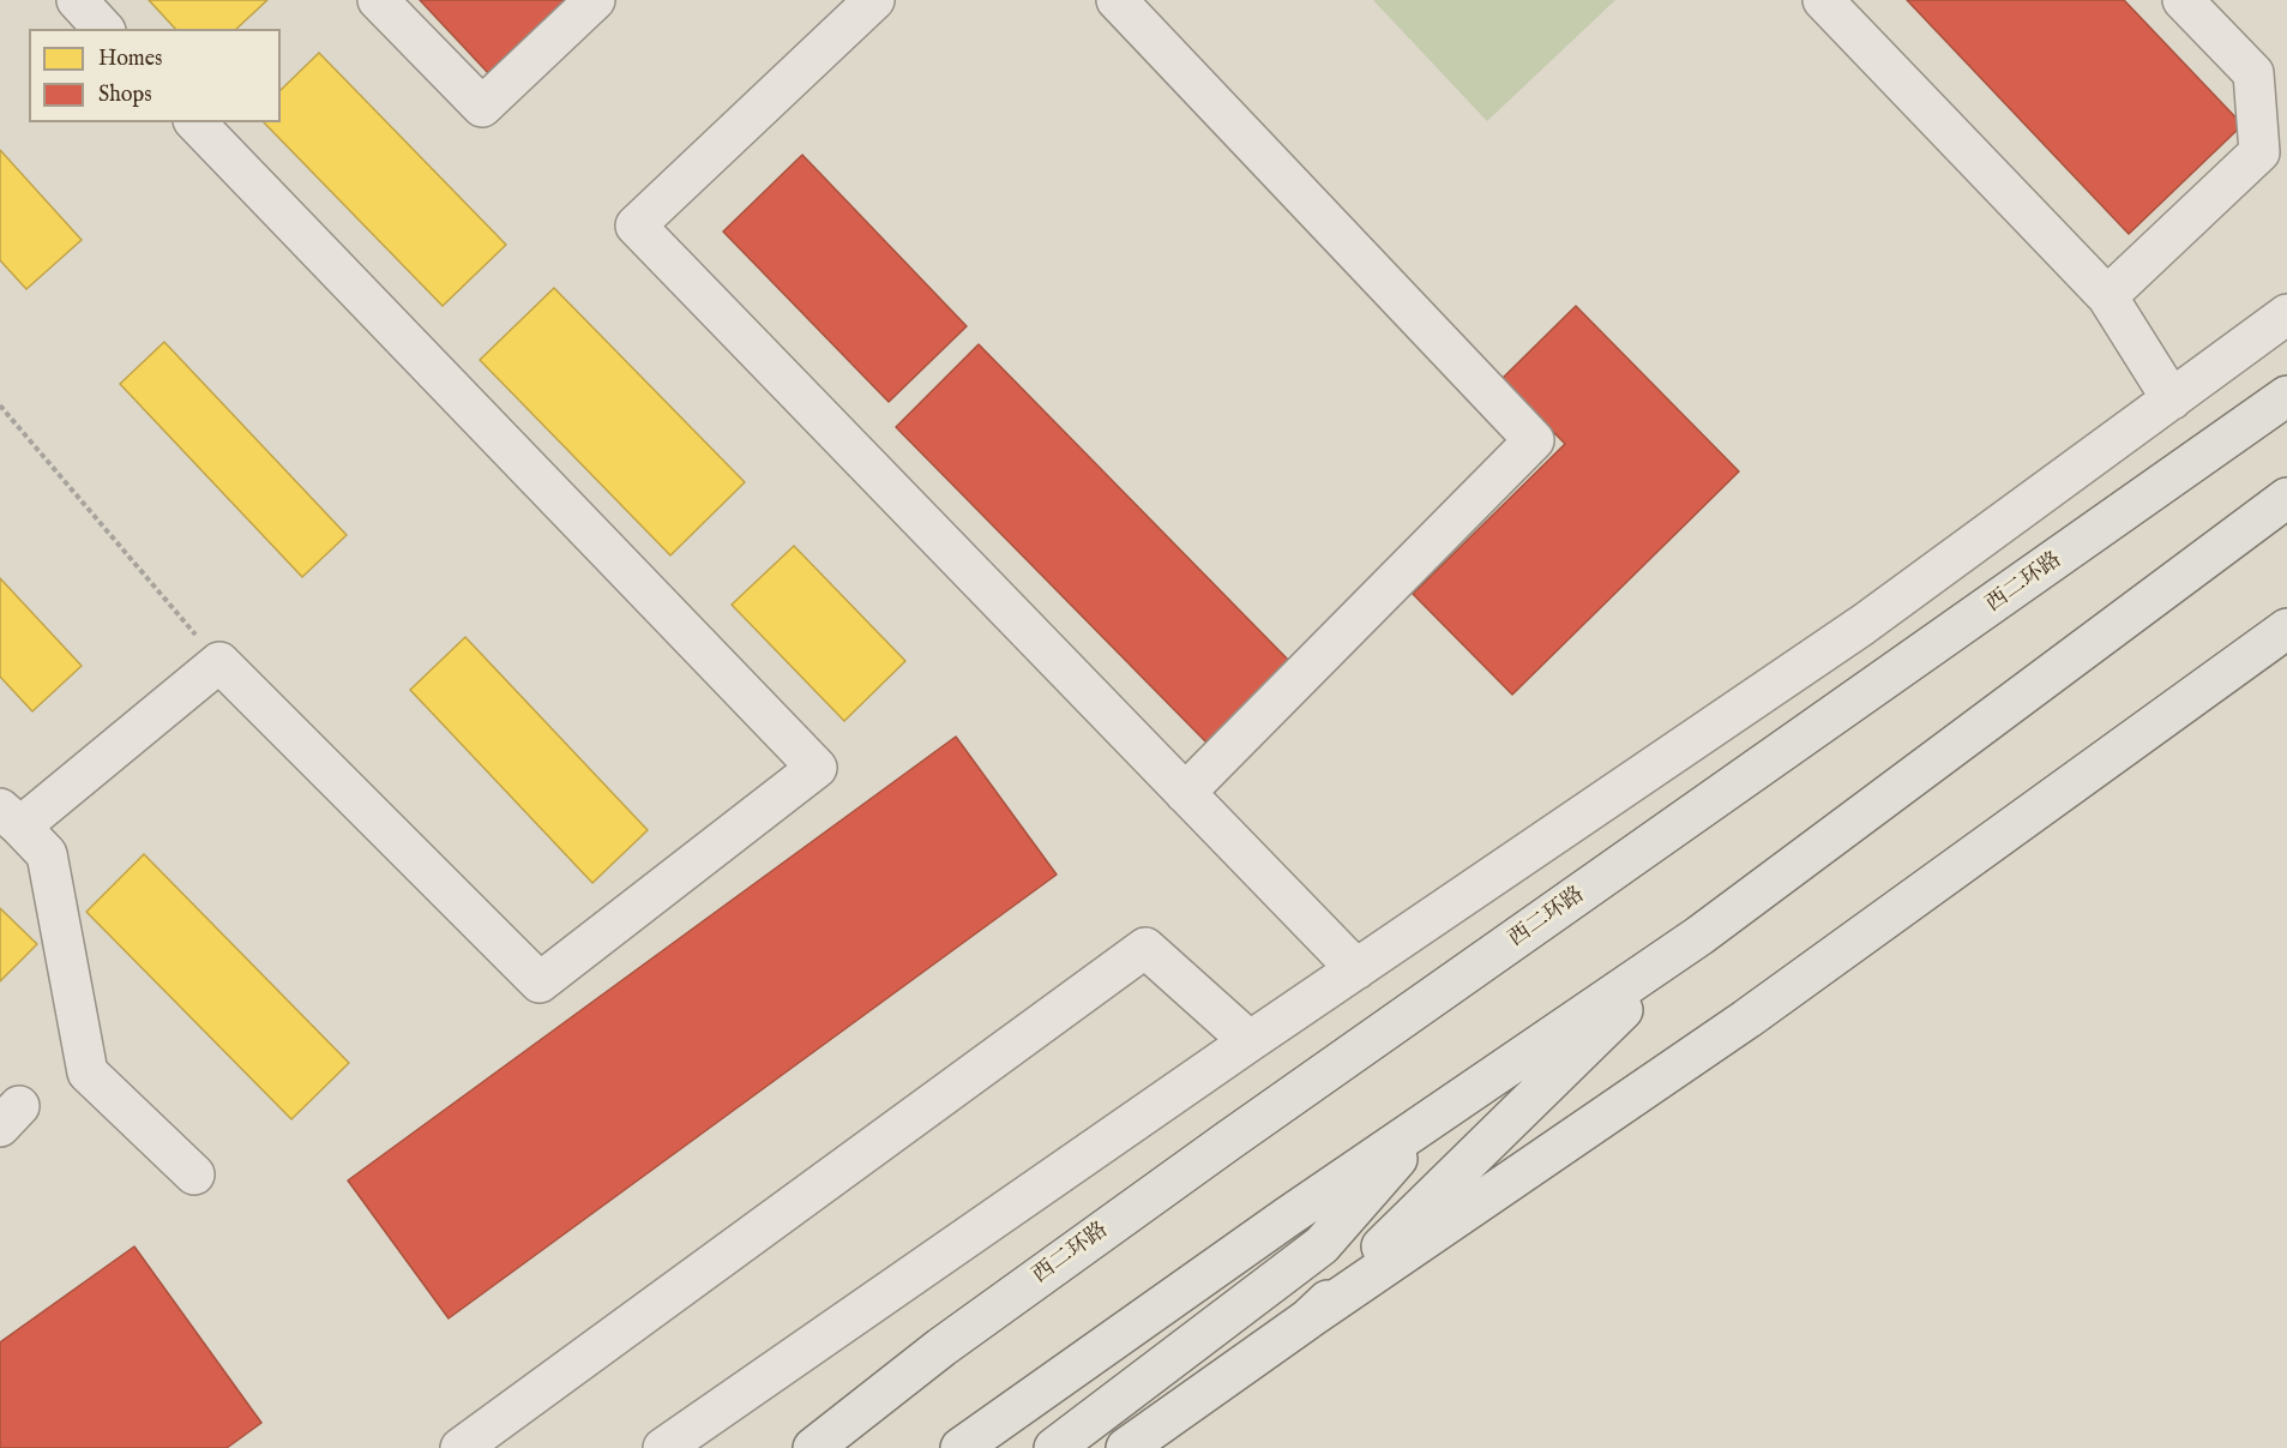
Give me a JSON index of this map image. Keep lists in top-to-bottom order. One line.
{"streets":{"highway":["西二环路"]},"legend":["Homes","Shops"]}
